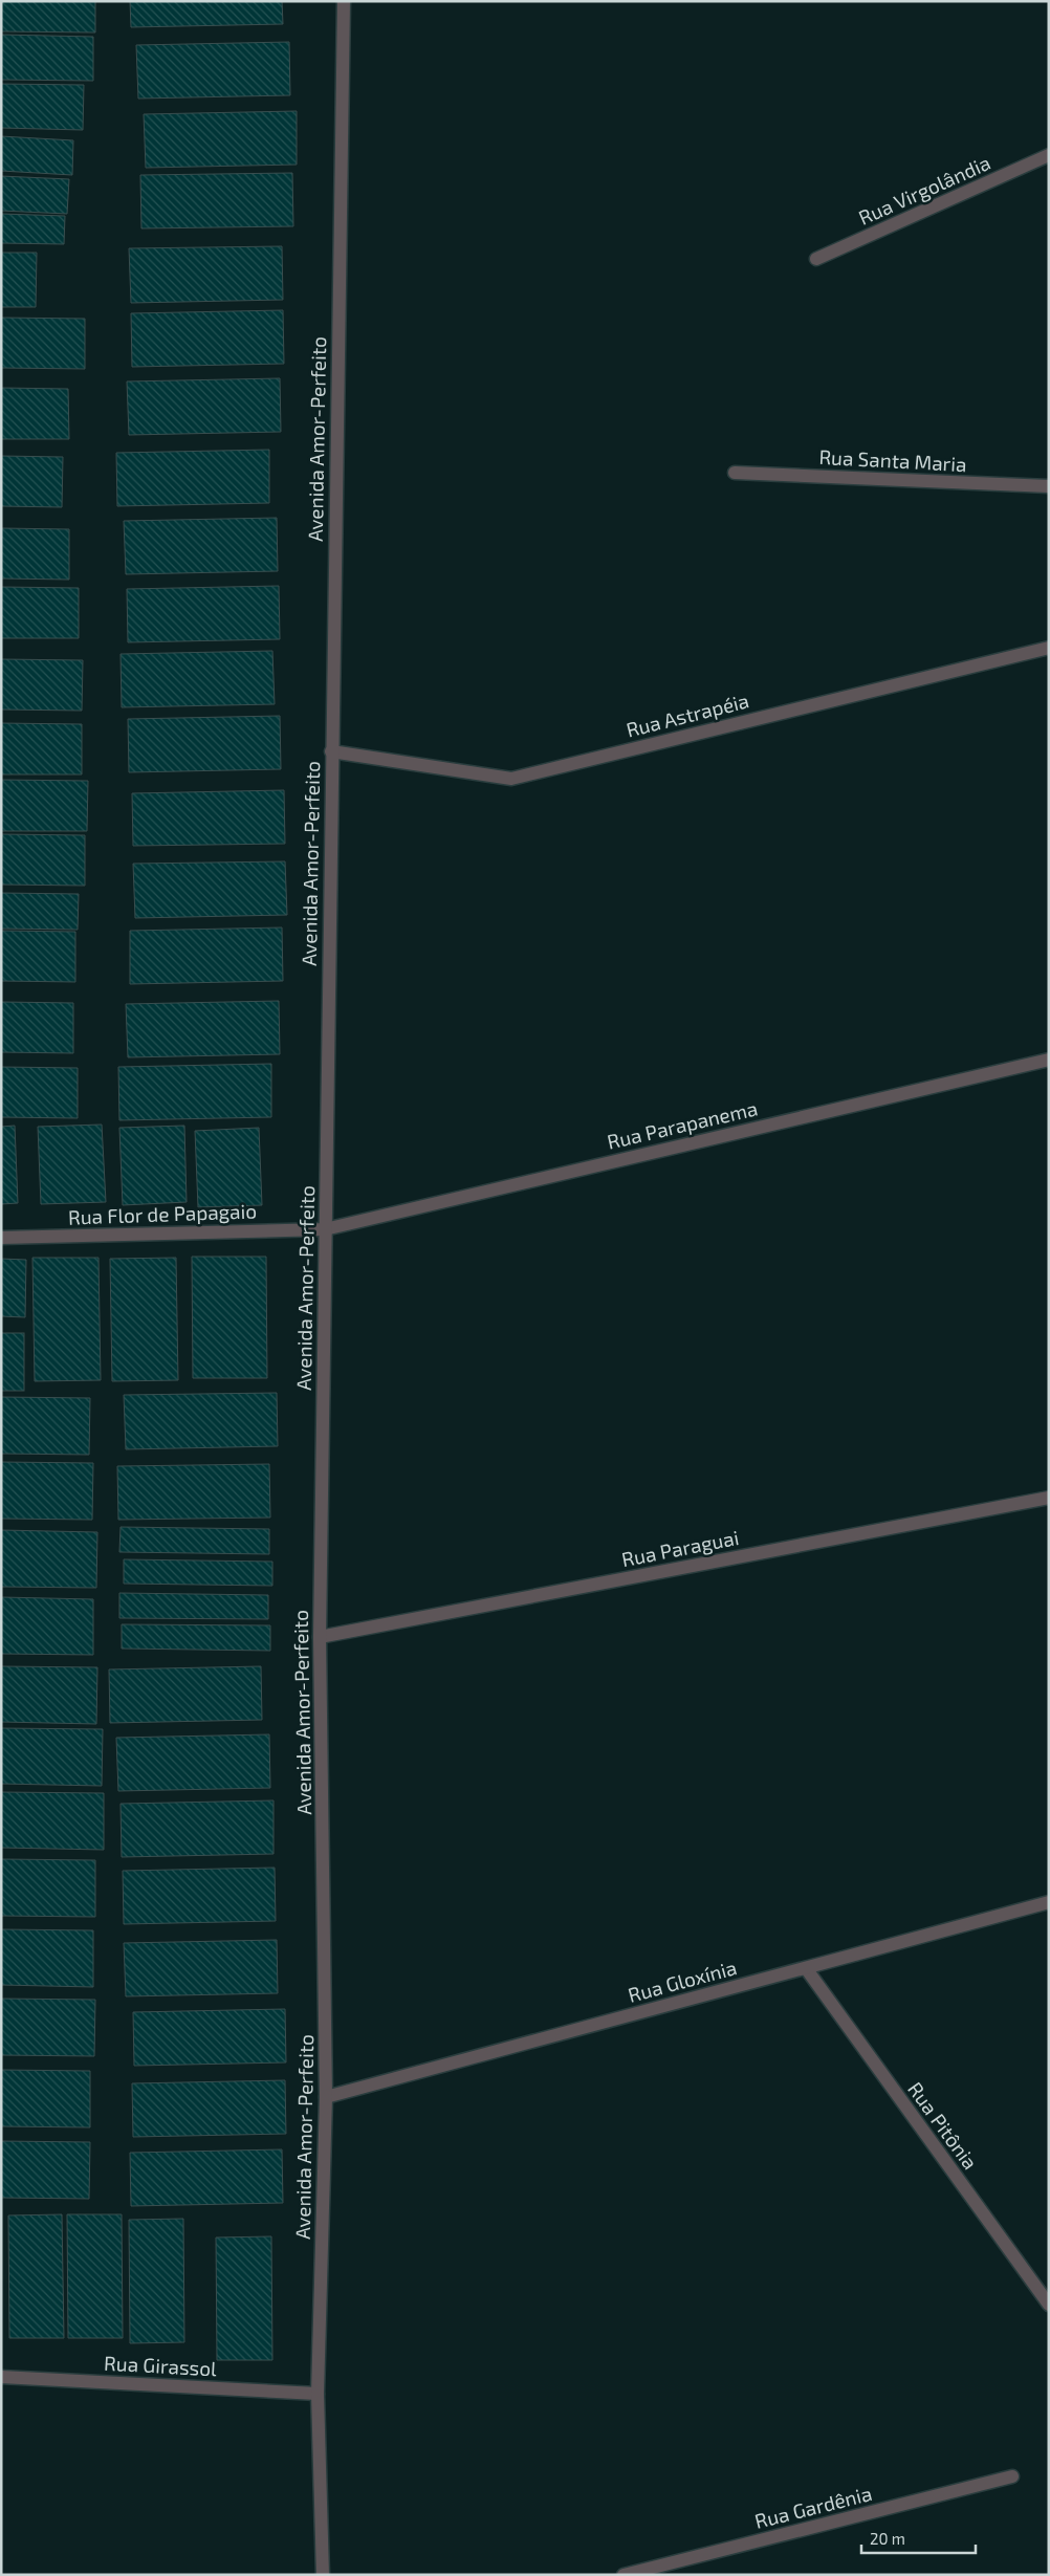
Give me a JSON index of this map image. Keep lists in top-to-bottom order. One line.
{"streets":{"street":["Rua Virgolândia","Avenida Amor-Perfeito","Rua Santa Maria","Rua Astrapéia","Rua Parapanema","Rua Flor de Papagaio","Rua Paraguai","Rua Gloxínia","Rua Pitônia","Rua Girassol","Rua Gardênia"]},"crossings":[["Avenida Amor-Perfeito","Rua Astrapéia"],["Avenida Amor-Perfeito","Rua Parapanema"],["Avenida Amor-Perfeito","Rua Flor de Papagaio"],["Avenida Amor-Perfeito","Rua Paraguai"],["Avenida Amor-Perfeito","Rua Gloxínia"],["Avenida Amor-Perfeito","Rua Girassol"],["Rua Parapanema","Rua Flor de Papagaio"],["Rua Gloxínia","Rua Pitônia"]],"scale_bar":"20 m"}
